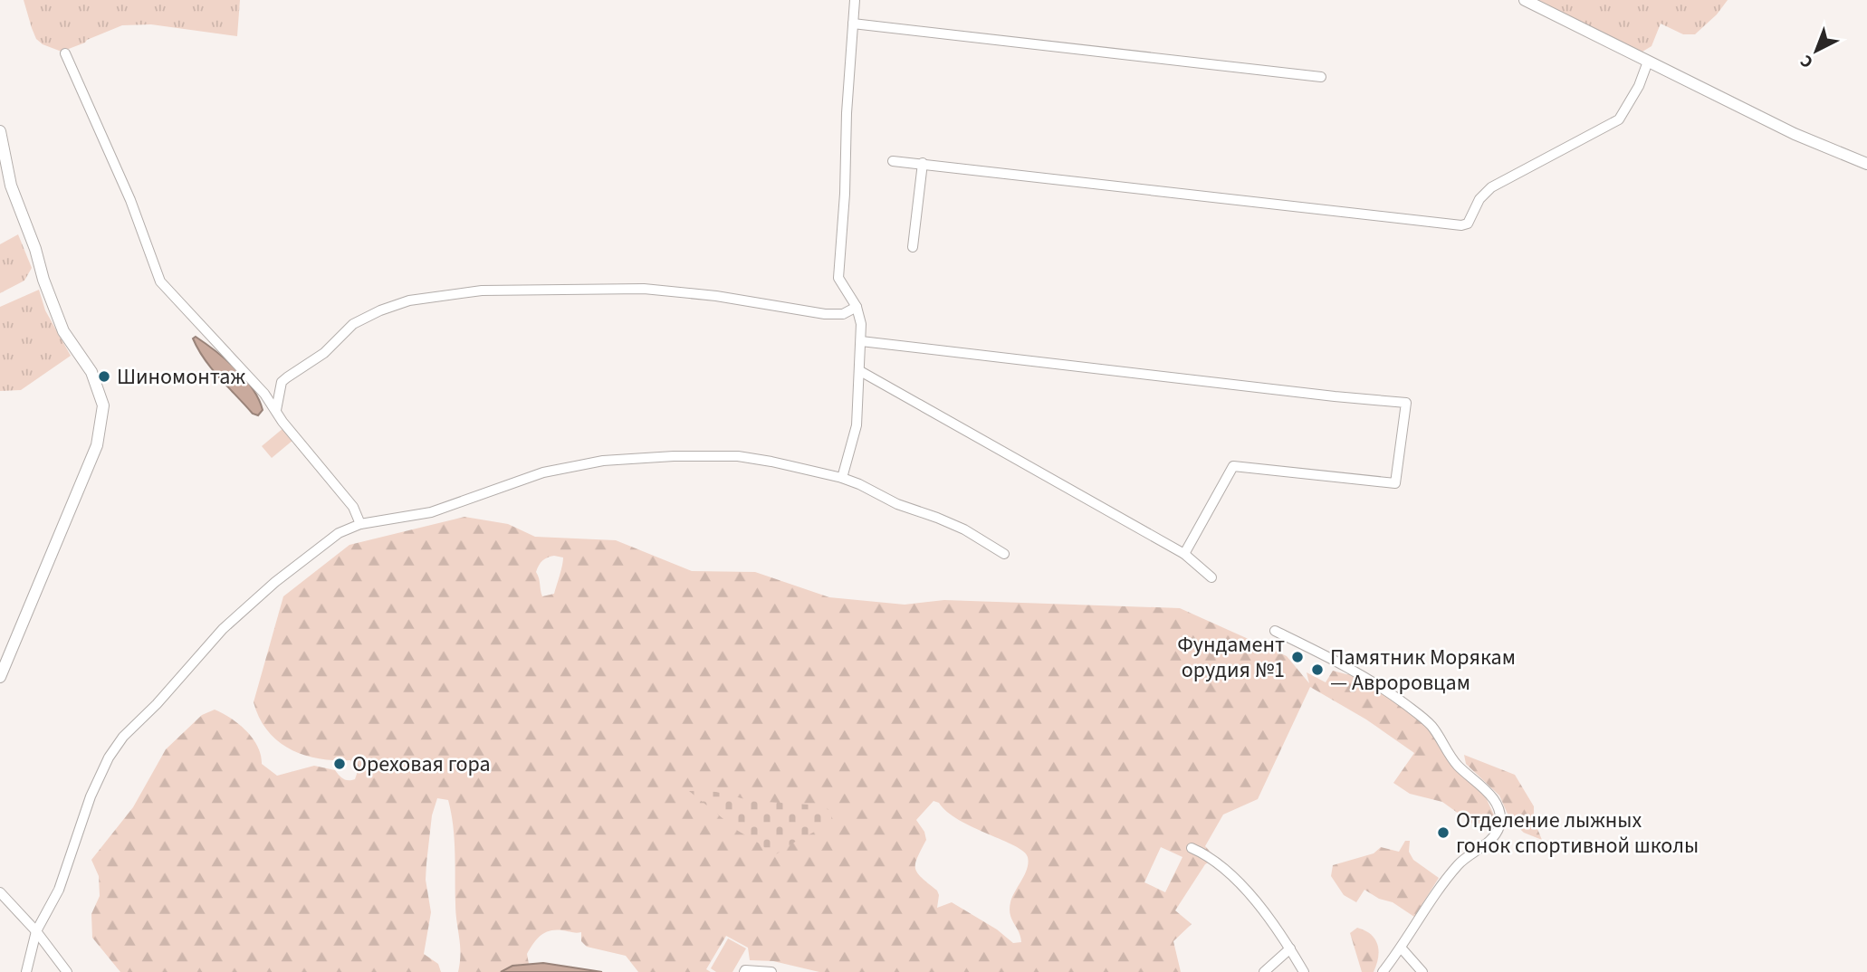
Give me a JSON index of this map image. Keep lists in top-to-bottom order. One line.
{"places":["Шиномонтаж","Фундамент орудия №1","Памятник Морякам — Авроровцам","Ореховая гора","Отделение лыжных гонок спортивной школы"],"north":"bottom left"}
